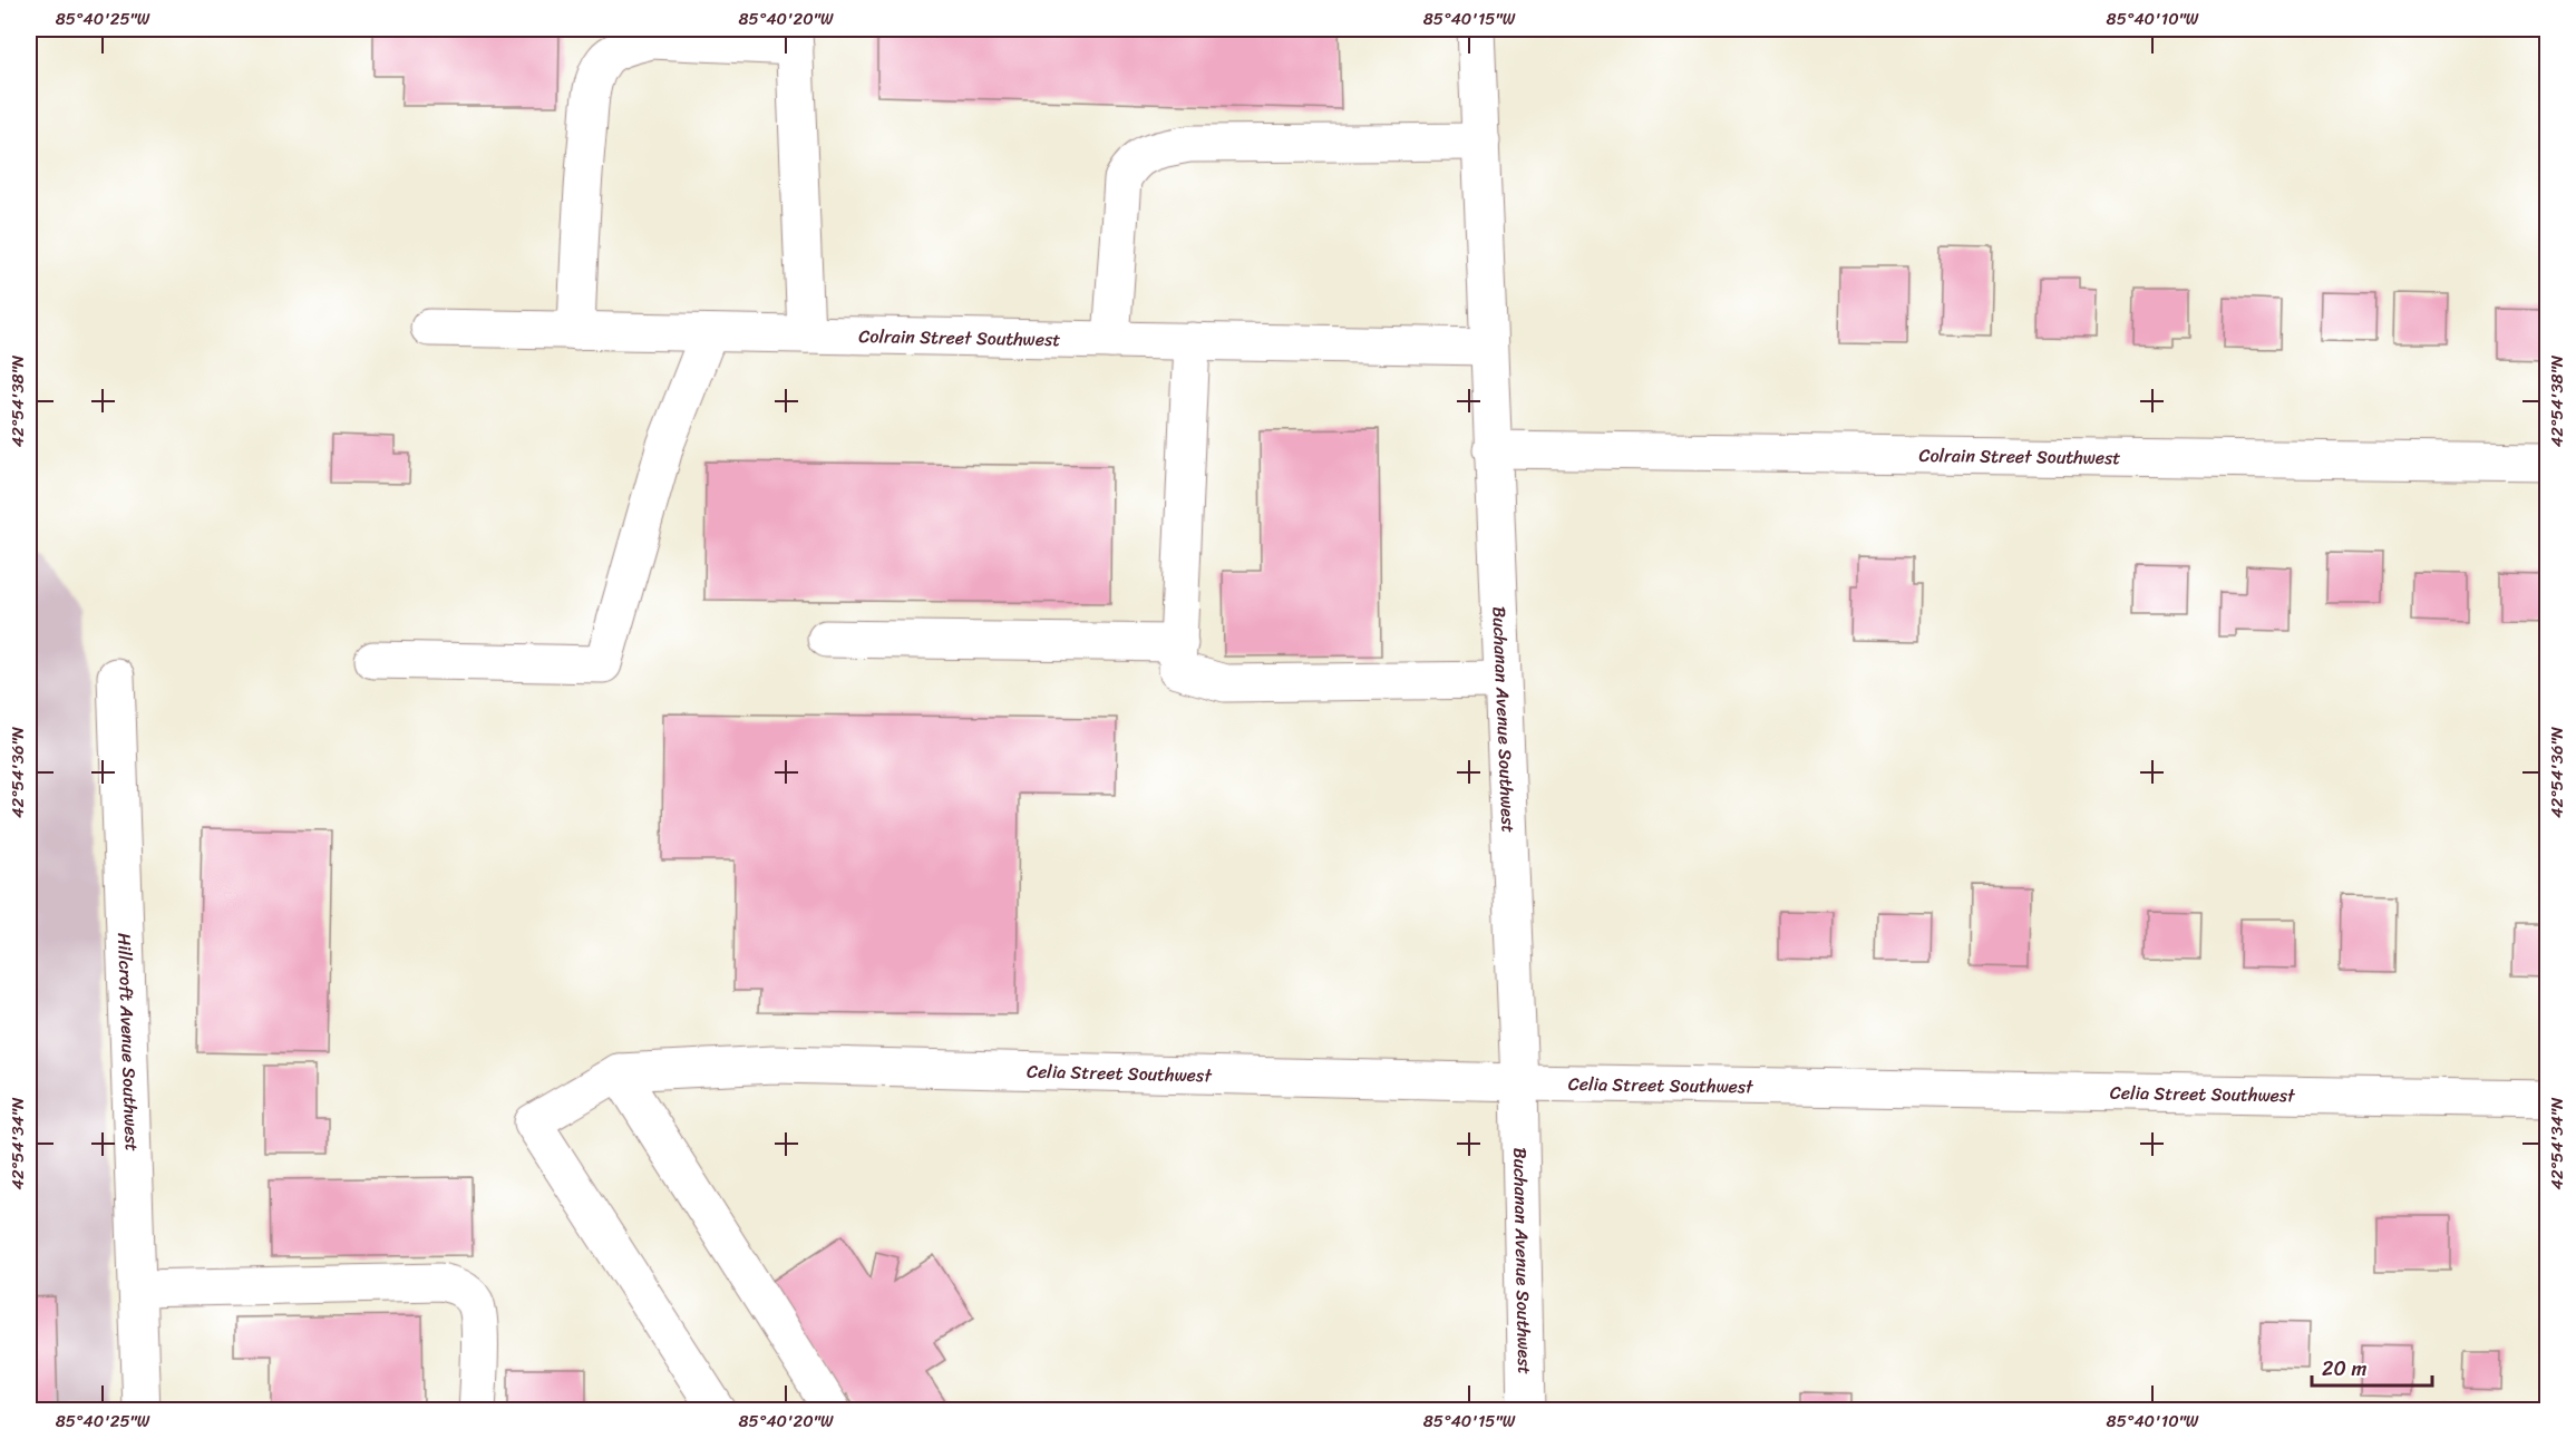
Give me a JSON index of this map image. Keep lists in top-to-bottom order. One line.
{"streets":{"street":["Colrain Street Southwest","Buchanan Avenue Southwest","Hillcroft Avenue Southwest","Celia Street Southwest"]},"crossings":[["Colrain Street Southwest","Buchanan Avenue Southwest"],["Buchanan Avenue Southwest","Celia Street Southwest"]],"scale_bar":"20 m","coordinates":["85°40'25\"W","85°40'20\"W","85°40'15\"W","85°40'10\"W","42°54'38\"N","42°54'36\"N","42°54'34\"N"]}
